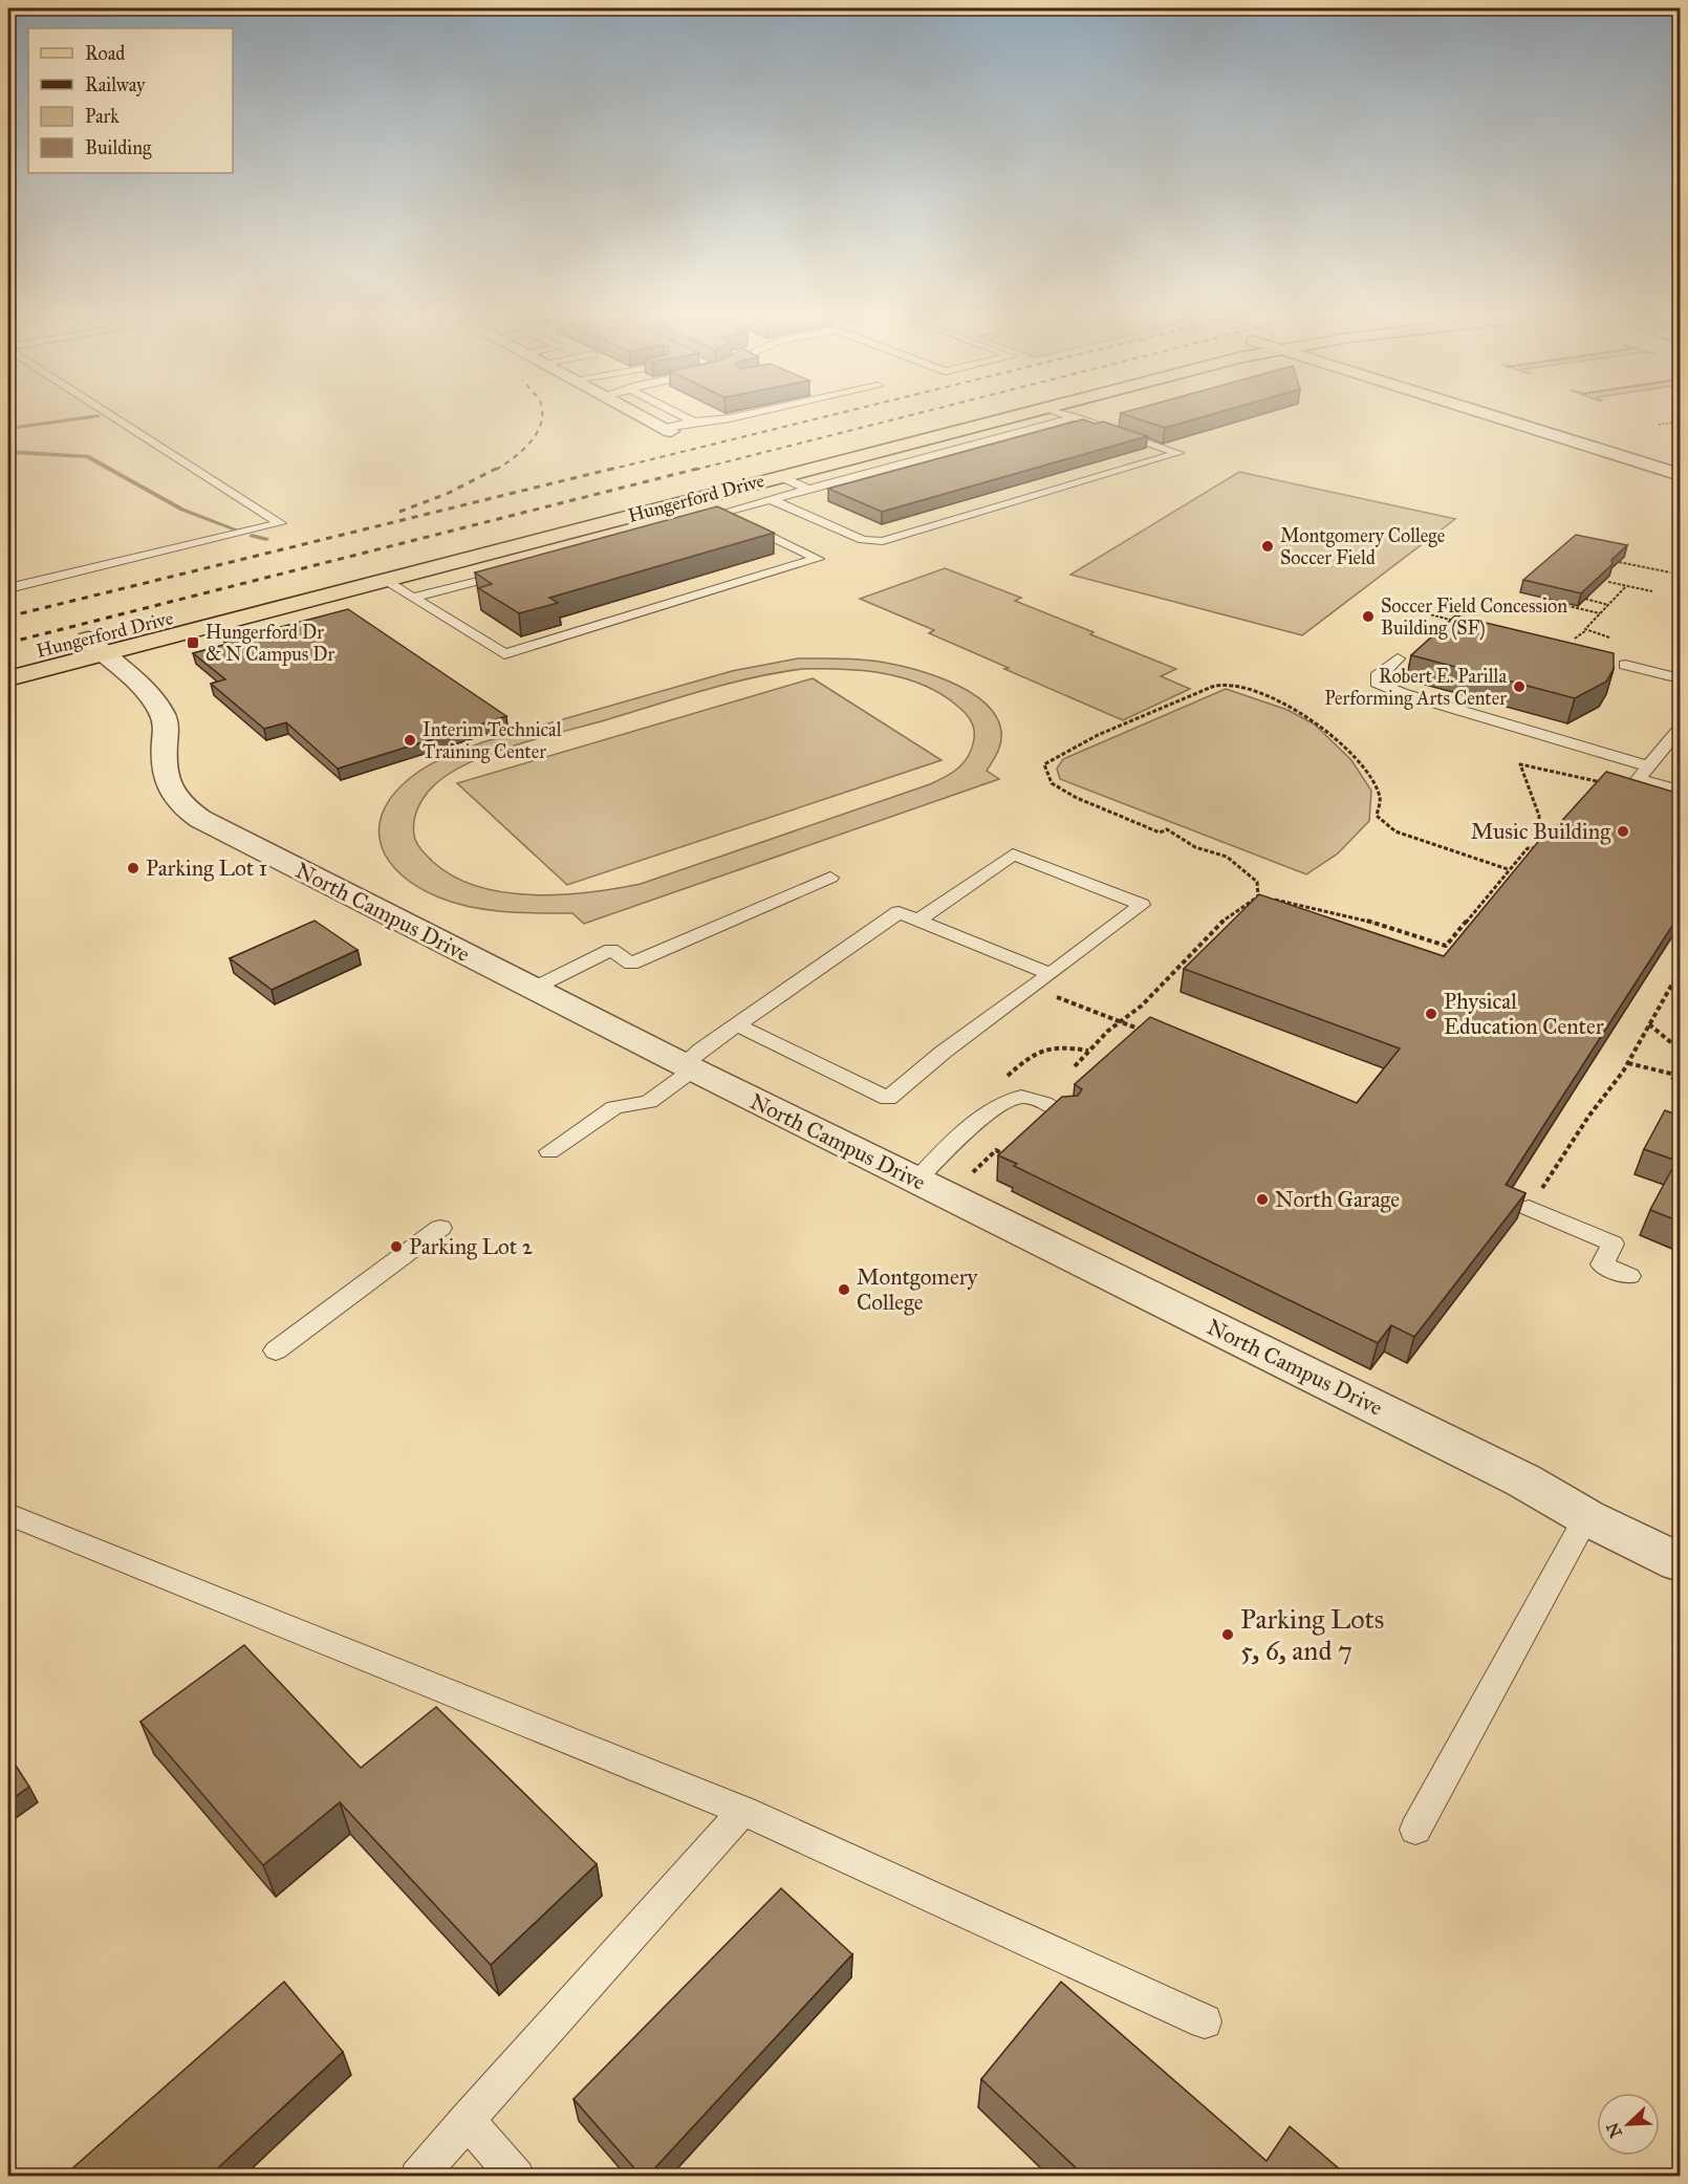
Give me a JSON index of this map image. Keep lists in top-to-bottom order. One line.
{"streets":{"main road":["Hungerford Drive"],"street":["North Campus Drive"]},"crossings":[["Hungerford Drive","North Campus Drive"]],"places":{"other":["Montgomery College Soccer Field","Soccer Field Concession Building (SF)","Robert E. Parilla Performing Arts Center","Interim Technical Training Center","Music Building","Parking Lot 1","Physical Education Center","North Garage","Parking Lot 2","Montgomery College","Parking Lots 5, 6, and 7"],"transit":["Hungerford Dr & N Campus Dr"]},"legend":["Road","Railway","Park","Building"],"north":"bottom left"}
